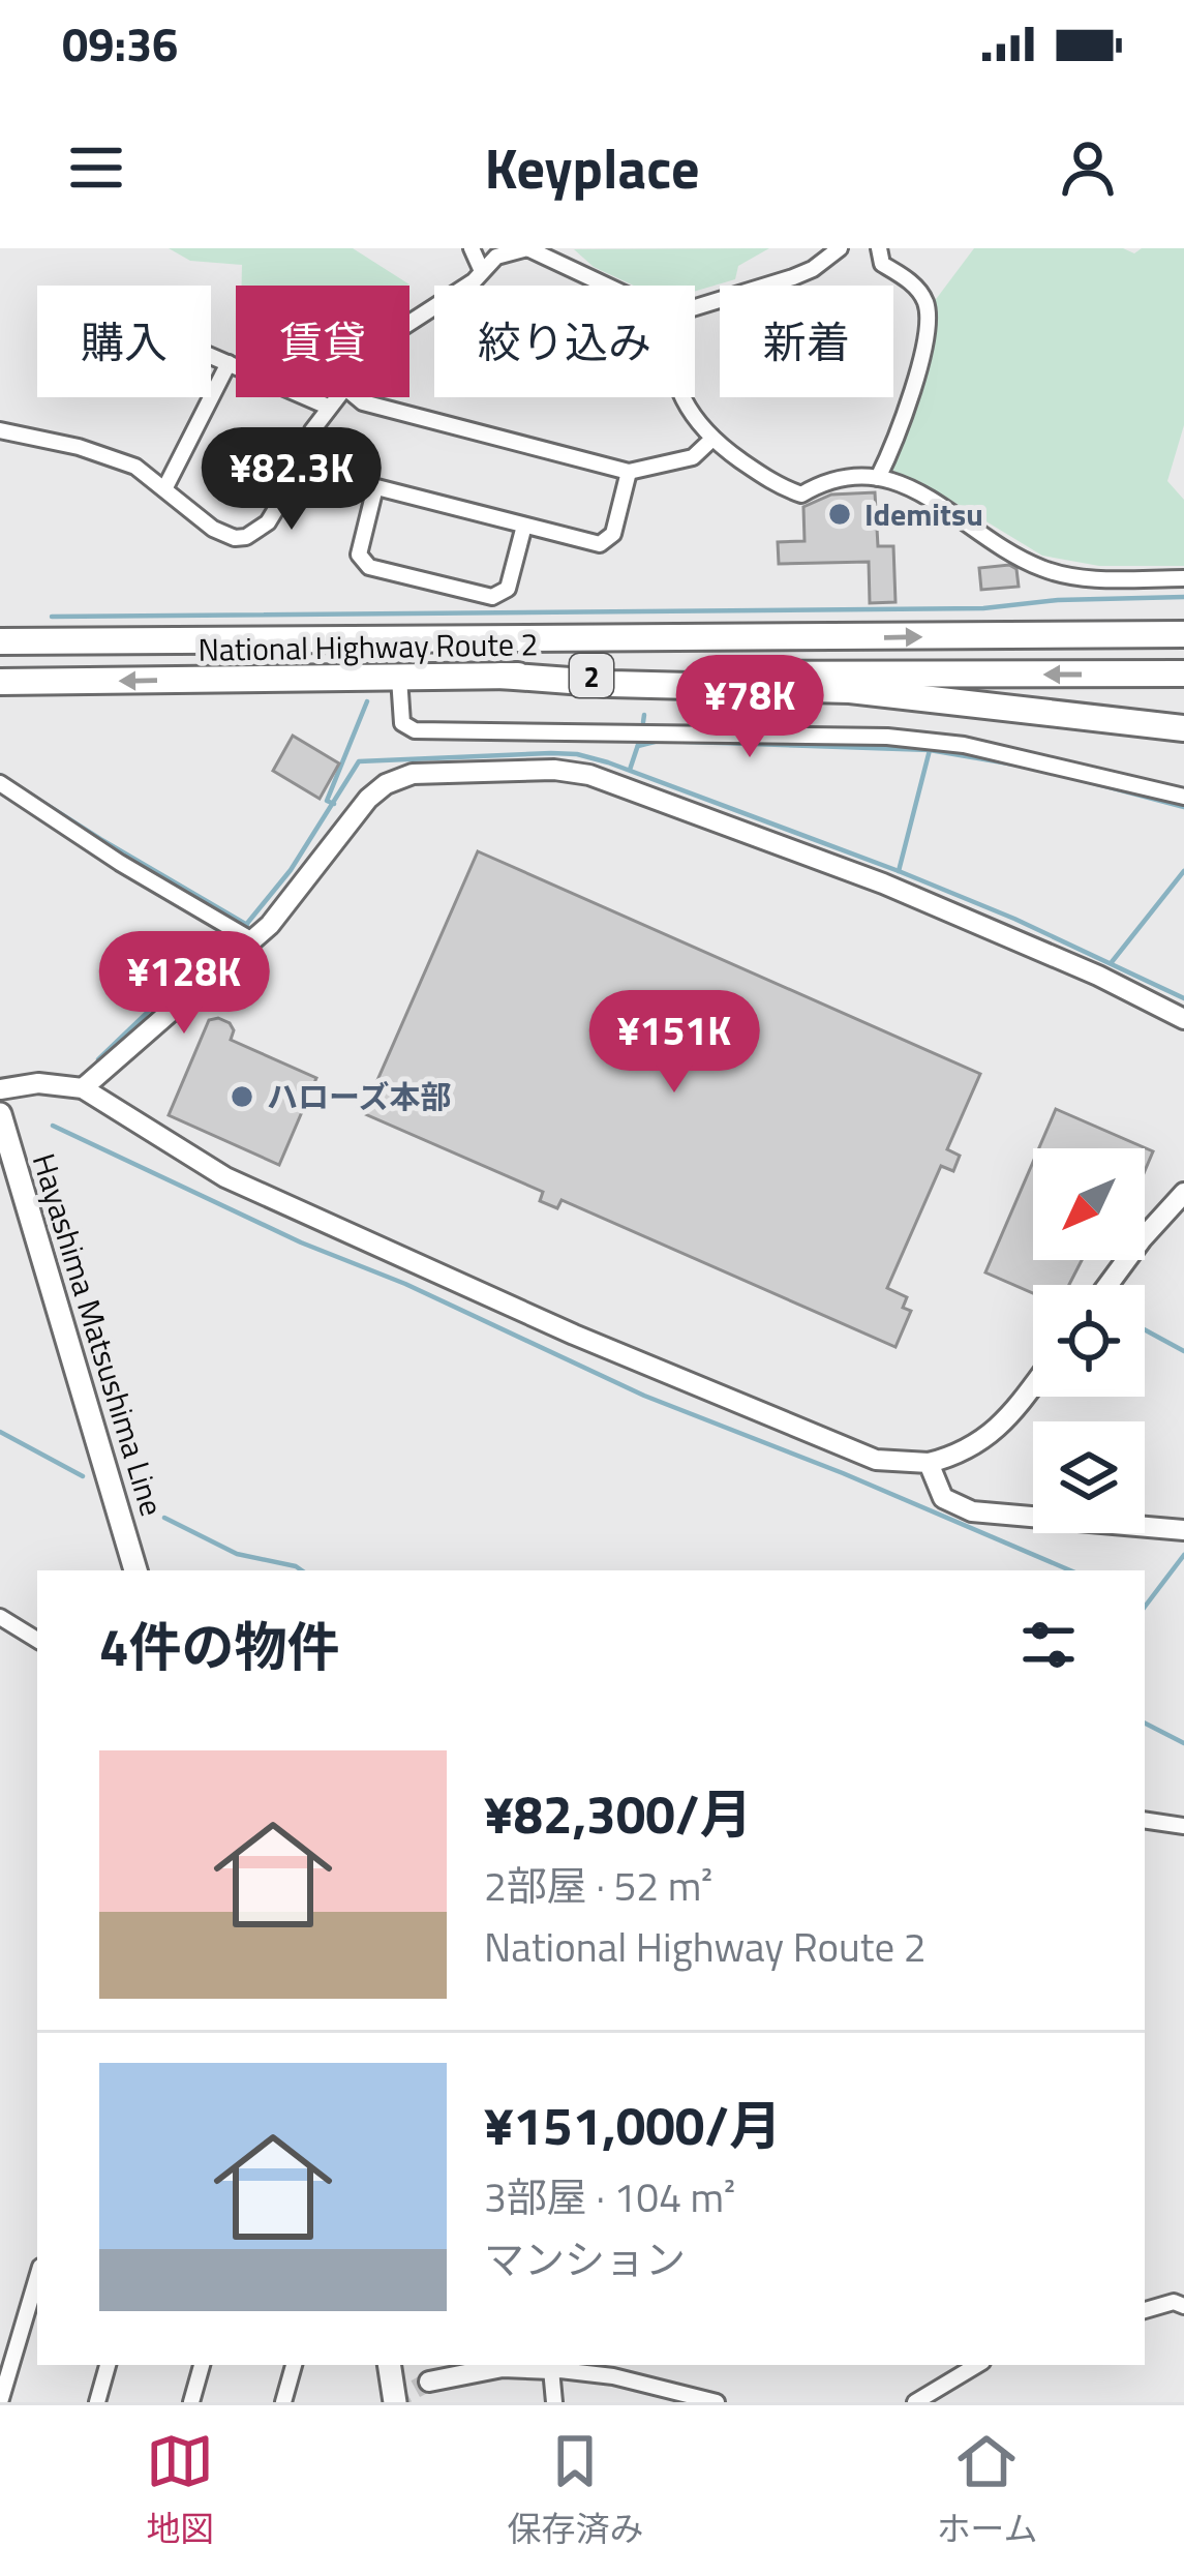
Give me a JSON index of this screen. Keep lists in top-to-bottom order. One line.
{"streets":{"highway":["National Highway Route 2","2"],"main road":["Hayashima Matsushima Line"]},"places":["Idemitsu","ハローズ本部"],"north":"bottom left","page":{"status":"09:36","header":"Keyplace","chip":["購入","賃貸","絞り込み","新着"],"price":["¥82.3K","¥78K","¥128K","¥151K"],"heading":"4件の物件","list":[{"name":"¥82,300/月","note":"2部屋 · 52 m² · National Highway Route 2"},{"name":"¥151,000/月","note":"3部屋 · 104 m² · マンション"}],"tabs":["地図","保存済み","ホーム"]}}
